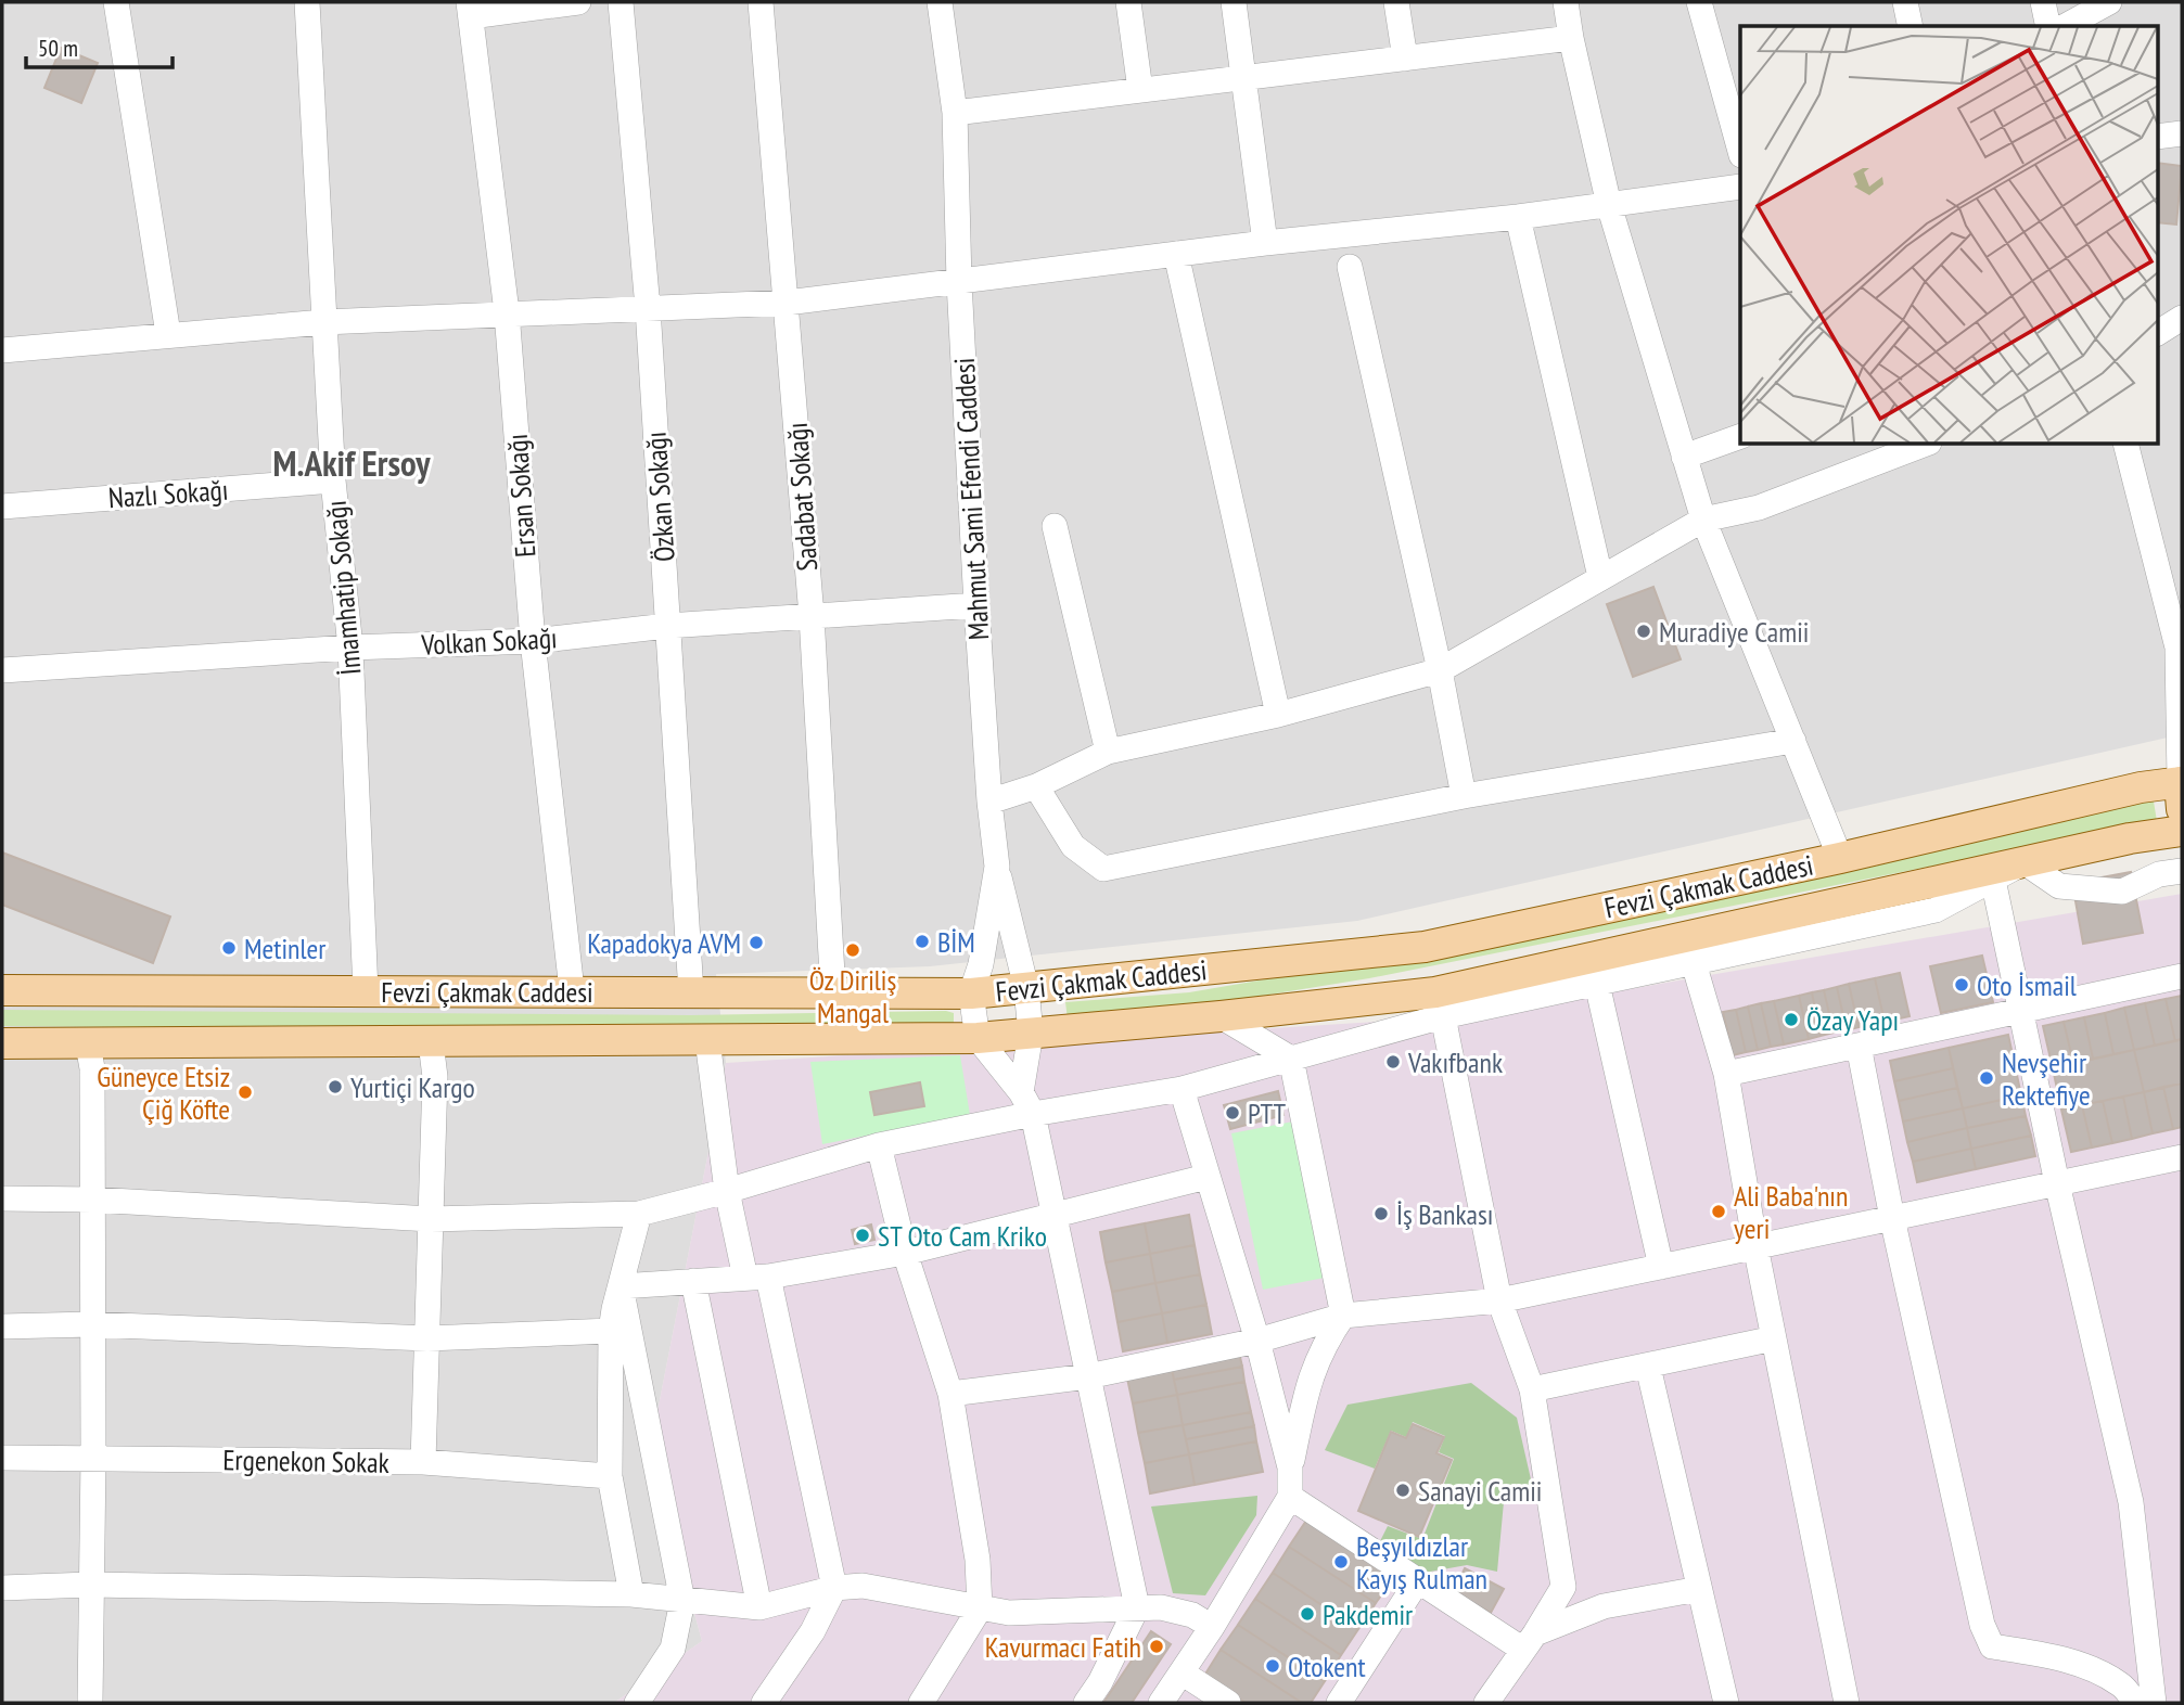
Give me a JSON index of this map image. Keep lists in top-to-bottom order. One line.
{"streets":{"main road":["Fevzi Çakmak Caddesi"],"street":["Nazlı Sokağı","Ersan Sokağı","Özkan Sokağı","Sadabat Sokağı","Mahmut Sami Efendi Caddesi","İmamhatip Sokağı","Volkan Sokağı","Ergenekon Sokak"]},"crossings":[["Nazlı Sokağı","İmamhatip Sokağı"],["Ersan Sokağı","Volkan Sokağı"],["Ersan Sokağı","Fevzi Çakmak Caddesi"],["Özkan Sokağı","Volkan Sokağı"],["Özkan Sokağı","Fevzi Çakmak Caddesi"],["Sadabat Sokağı","Volkan Sokağı"],["Sadabat Sokağı","Fevzi Çakmak Caddesi"],["Mahmut Sami Efendi Caddesi","Volkan Sokağı"],["Mahmut Sami Efendi Caddesi","Fevzi Çakmak Caddesi"],["İmamhatip Sokağı","Volkan Sokağı"],["İmamhatip Sokağı","Fevzi Çakmak Caddesi"]],"districts":["M.Akif Ersoy"],"places":["Muradiye Camii","BİM","Kapadokya AVM","Metinler","Öz Diriliş Mangal","Oto İsmail","Özay Yapı","Vakıfbank","Nevşehir Rektefiye","Yurtiçi Kargo","Güneyce Etsiz Çiğ Köfte","PTT","Ali Baba'nın yeri","İş Bankası","ST Oto Cam Kriko","Sanayi Camii","Beşyıldızlar Kayış Rulman","Pakdemir","Kavurmacı Fatih","Otokent"],"scale_bar":"50 m"}
